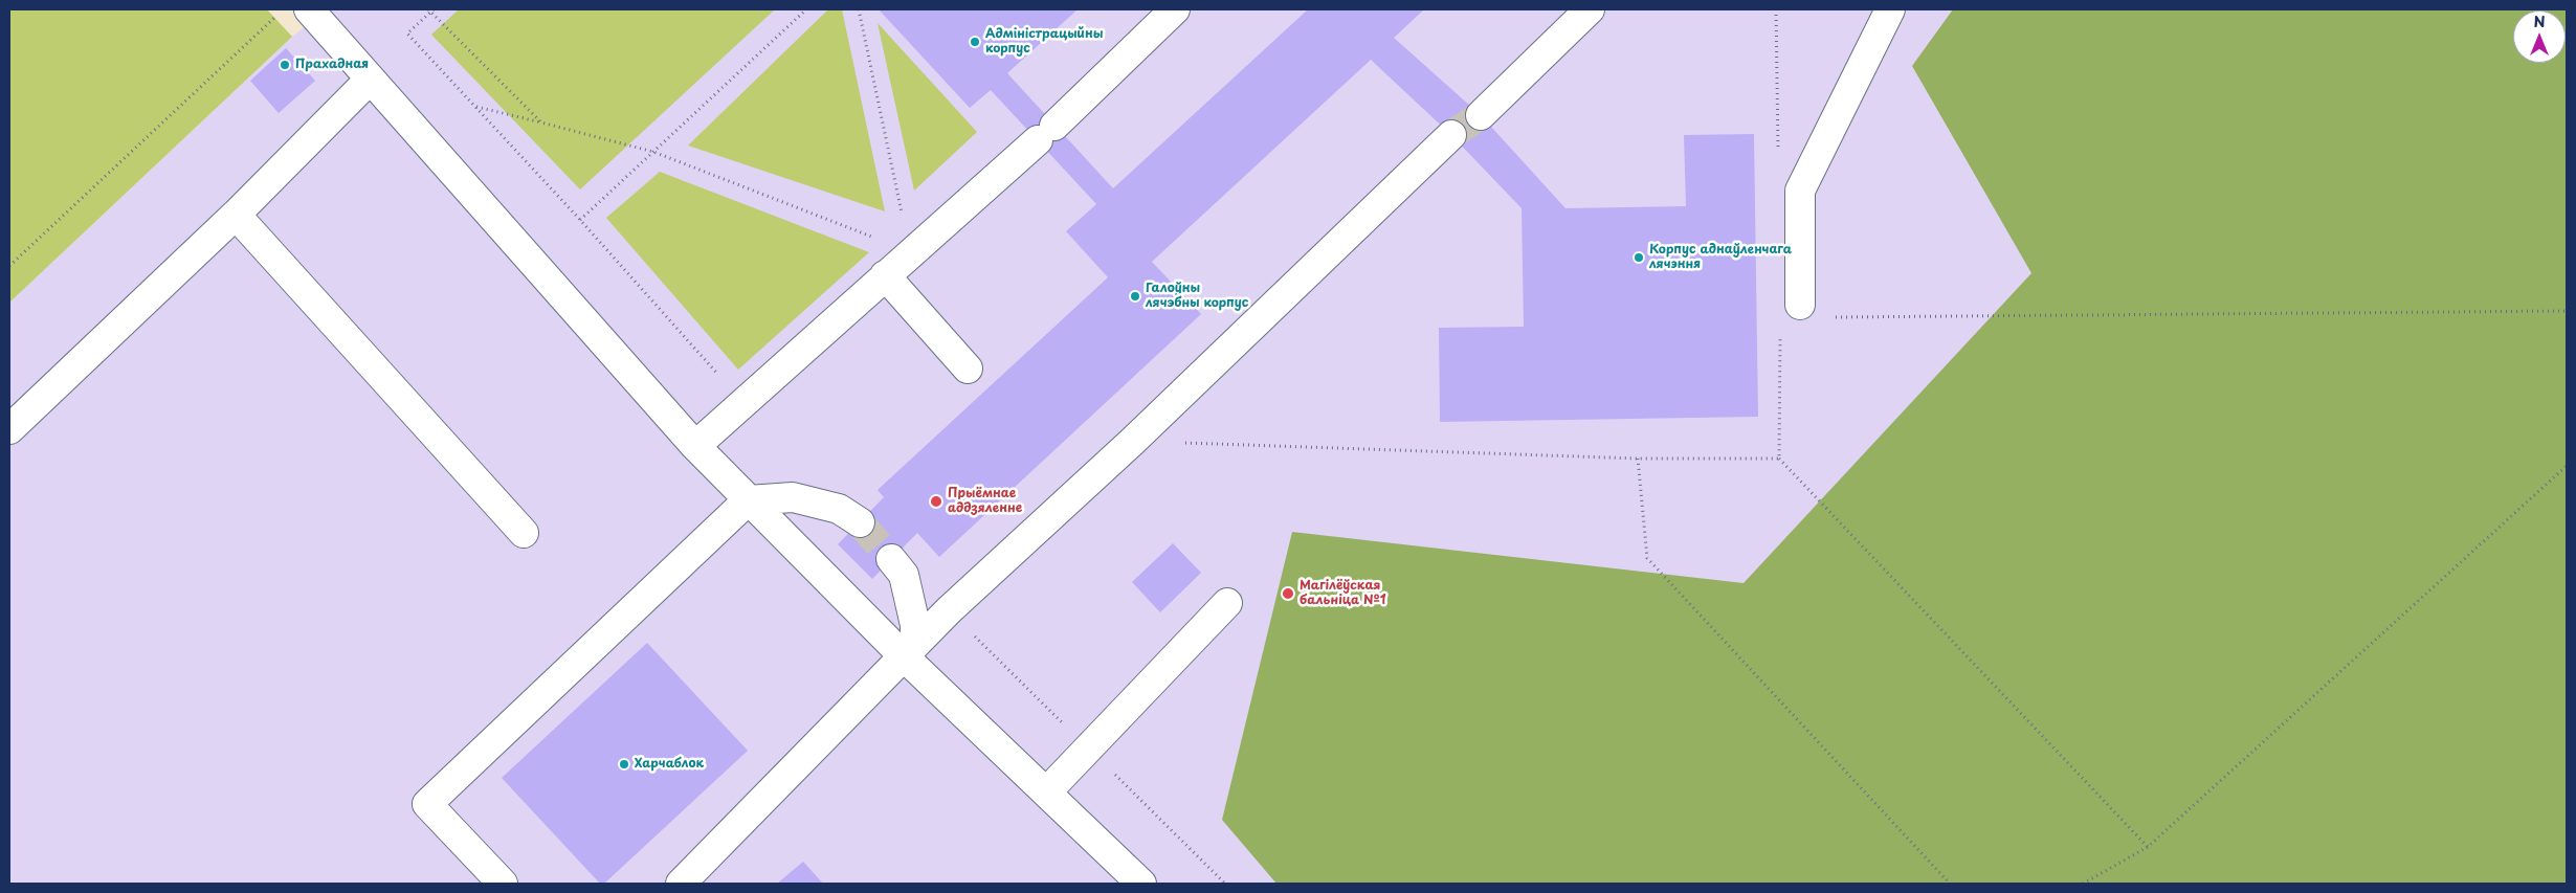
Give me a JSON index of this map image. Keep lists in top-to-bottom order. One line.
{"places":["Адміністрацыйны корпус","Прахадная","Корпус аднаўленчага лячэння","Галоўны лячэбны корпус","Прыёмнае аддзяленне","Магілёўская бальніца №1","Харчаблок"],"north":"top"}
